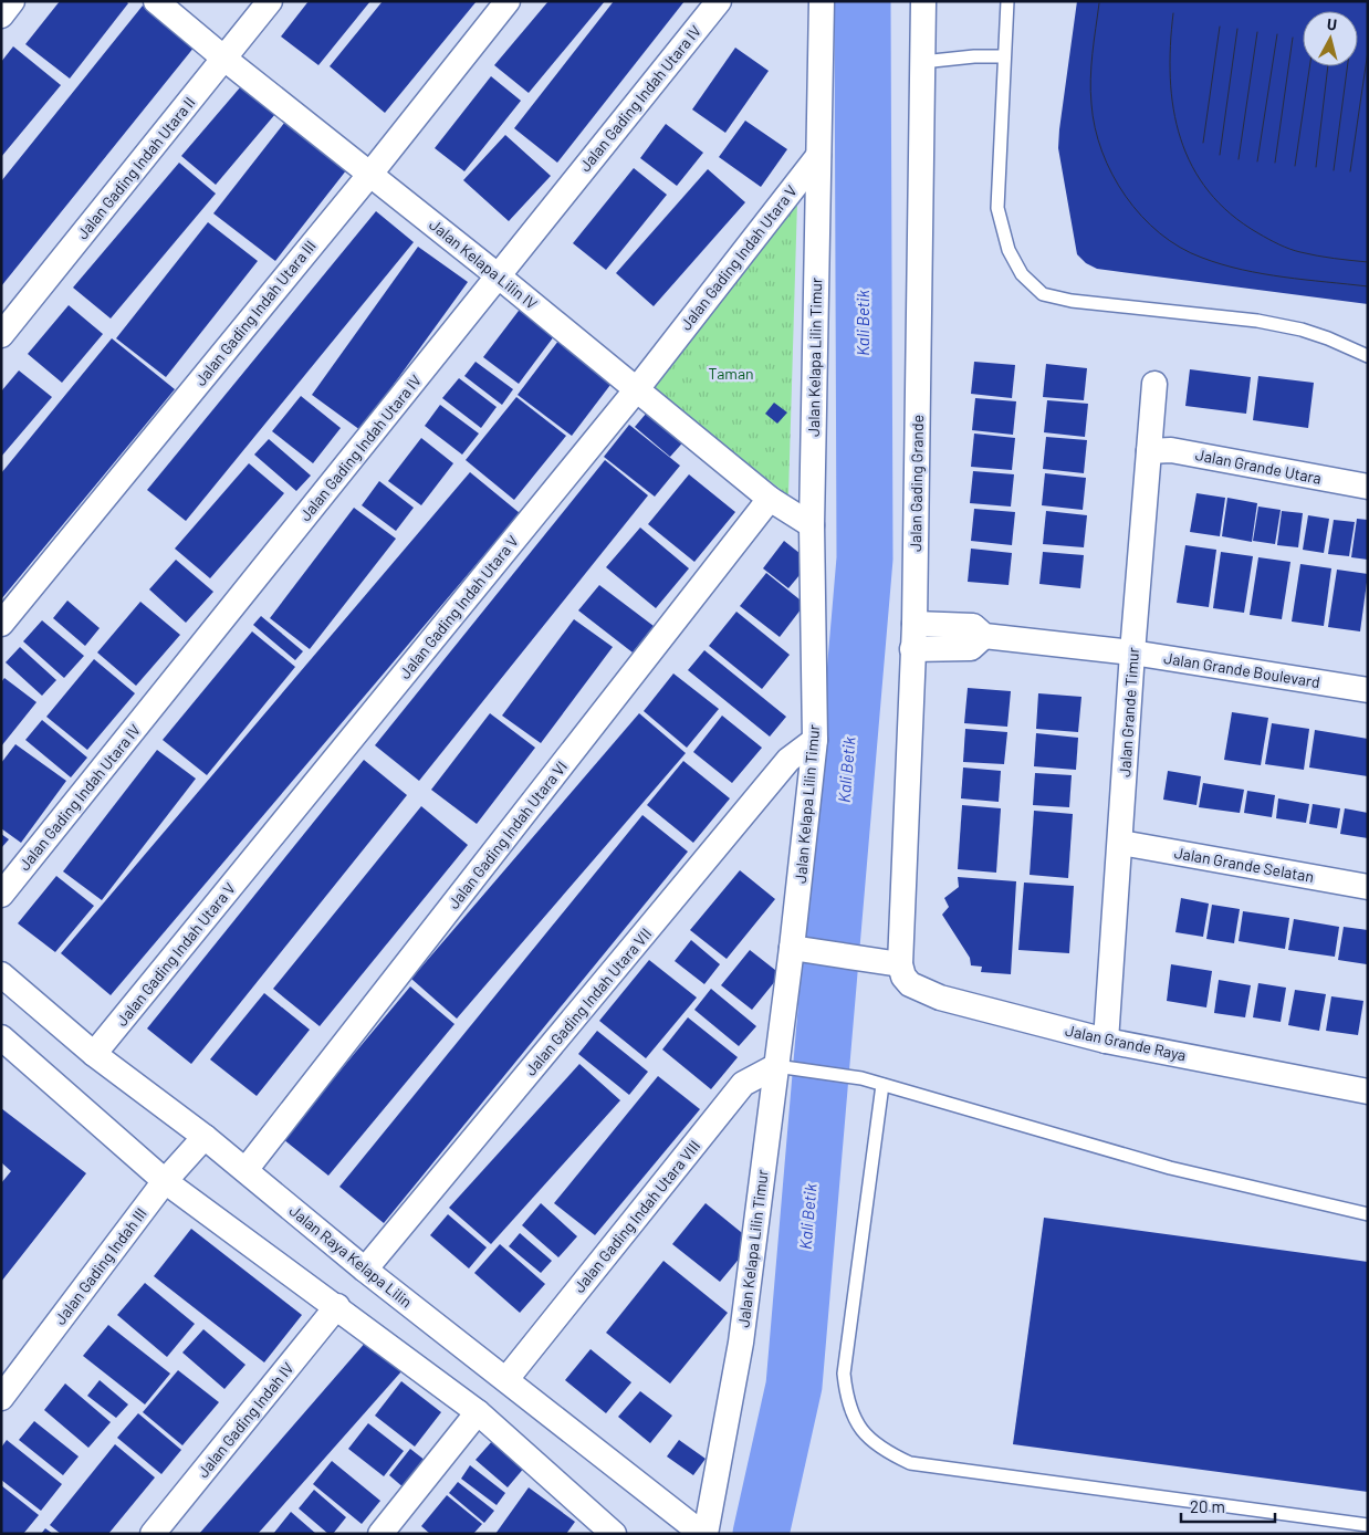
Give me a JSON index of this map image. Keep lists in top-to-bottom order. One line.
{"streets":{"street":["Jalan Gading Indah Utara IV","Jalan Gading Indah Utara II","Jalan Gading Indah Utara V","Jalan Kelapa Lilin IV","Jalan Gading Indah Utara III","Jalan Kelapa Lilin Timur","Jalan Grande Utara","Jalan Gading Grande","Jalan Grande Boulevard","Jalan Grande Timur","Jalan Gading Indah Utara VI","Jalan Grande Selatan","Jalan Gading Indah Utara VII","Jalan Grande Raya","Jalan Gading Indah Utara VIII","Jalan Raya Kelapa Lilin","Jalan Gading Indah III","Jalan Gading Indah IV"]},"crossings":[["Jalan Gading Indah Utara IV","Jalan Kelapa Lilin IV"],["Jalan Gading Indah Utara II","Jalan Kelapa Lilin IV"],["Jalan Gading Indah Utara V","Jalan Kelapa Lilin IV"],["Jalan Gading Indah Utara V","Jalan Kelapa Lilin Timur"],["Jalan Gading Indah Utara V","Jalan Raya Kelapa Lilin"],["Jalan Kelapa Lilin IV","Jalan Gading Indah Utara III"],["Jalan Kelapa Lilin IV","Jalan Kelapa Lilin Timur"],["Jalan Kelapa Lilin IV","Jalan Gading Indah Utara VI"],["Jalan Kelapa Lilin Timur","Jalan Gading Indah Utara VII"],["Jalan Kelapa Lilin Timur","Jalan Gading Indah Utara VIII"],["Jalan Kelapa Lilin Timur","Jalan Raya Kelapa Lilin"],["Jalan Grande Utara","Jalan Grande Timur"],["Jalan Gading Grande","Jalan Grande Boulevard"],["Jalan Gading Grande","Jalan Grande Raya"],["Jalan Grande Boulevard","Jalan Grande Timur"],["Jalan Grande Timur","Jalan Grande Selatan"],["Jalan Grande Timur","Jalan Grande Raya"],["Jalan Gading Indah Utara VI","Jalan Raya Kelapa Lilin"],["Jalan Gading Indah Utara VII","Jalan Raya Kelapa Lilin"],["Jalan Gading Indah Utara VIII","Jalan Raya Kelapa Lilin"],["Jalan Raya Kelapa Lilin","Jalan Gading Indah III"]],"water":["Kali Betik"],"parks":["Taman"],"scale_bar":"20 m","north":"top"}
